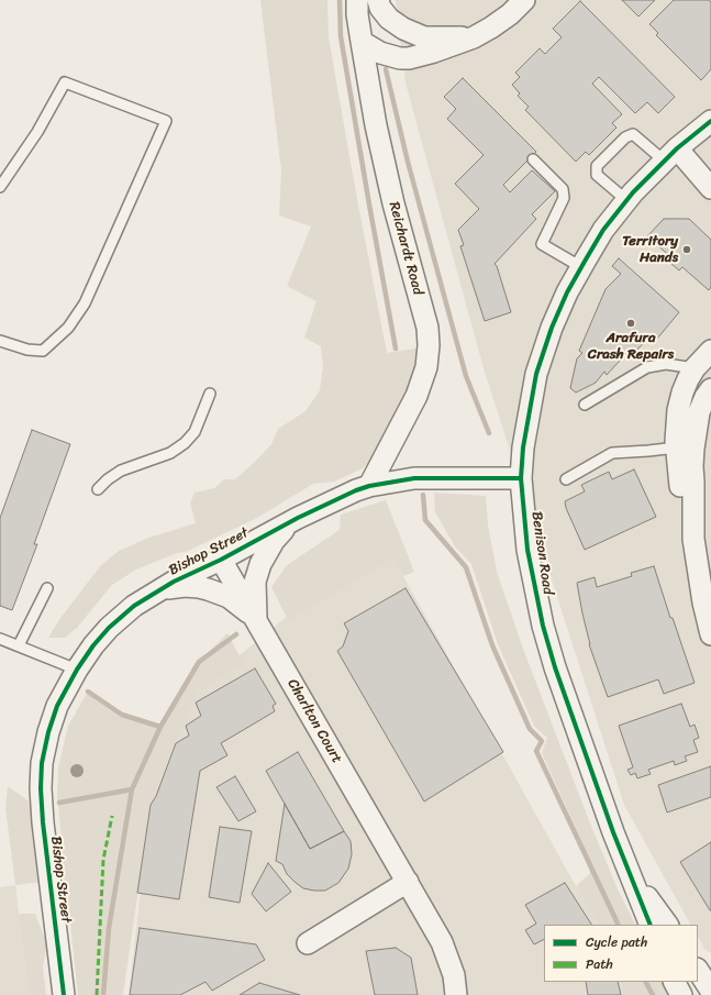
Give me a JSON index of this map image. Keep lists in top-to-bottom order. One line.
{"streets":{"street":["Reichardt Road","Bishop Street","Benison Road","Charlton Court"]},"crossings":[["Reichardt Road","Bishop Street"],["Bishop Street","Benison Road"],["Bishop Street","Charlton Court"]],"places":["Territory Hands","Arafura Crash Repairs"],"legend":["Cycle path","Path"]}
